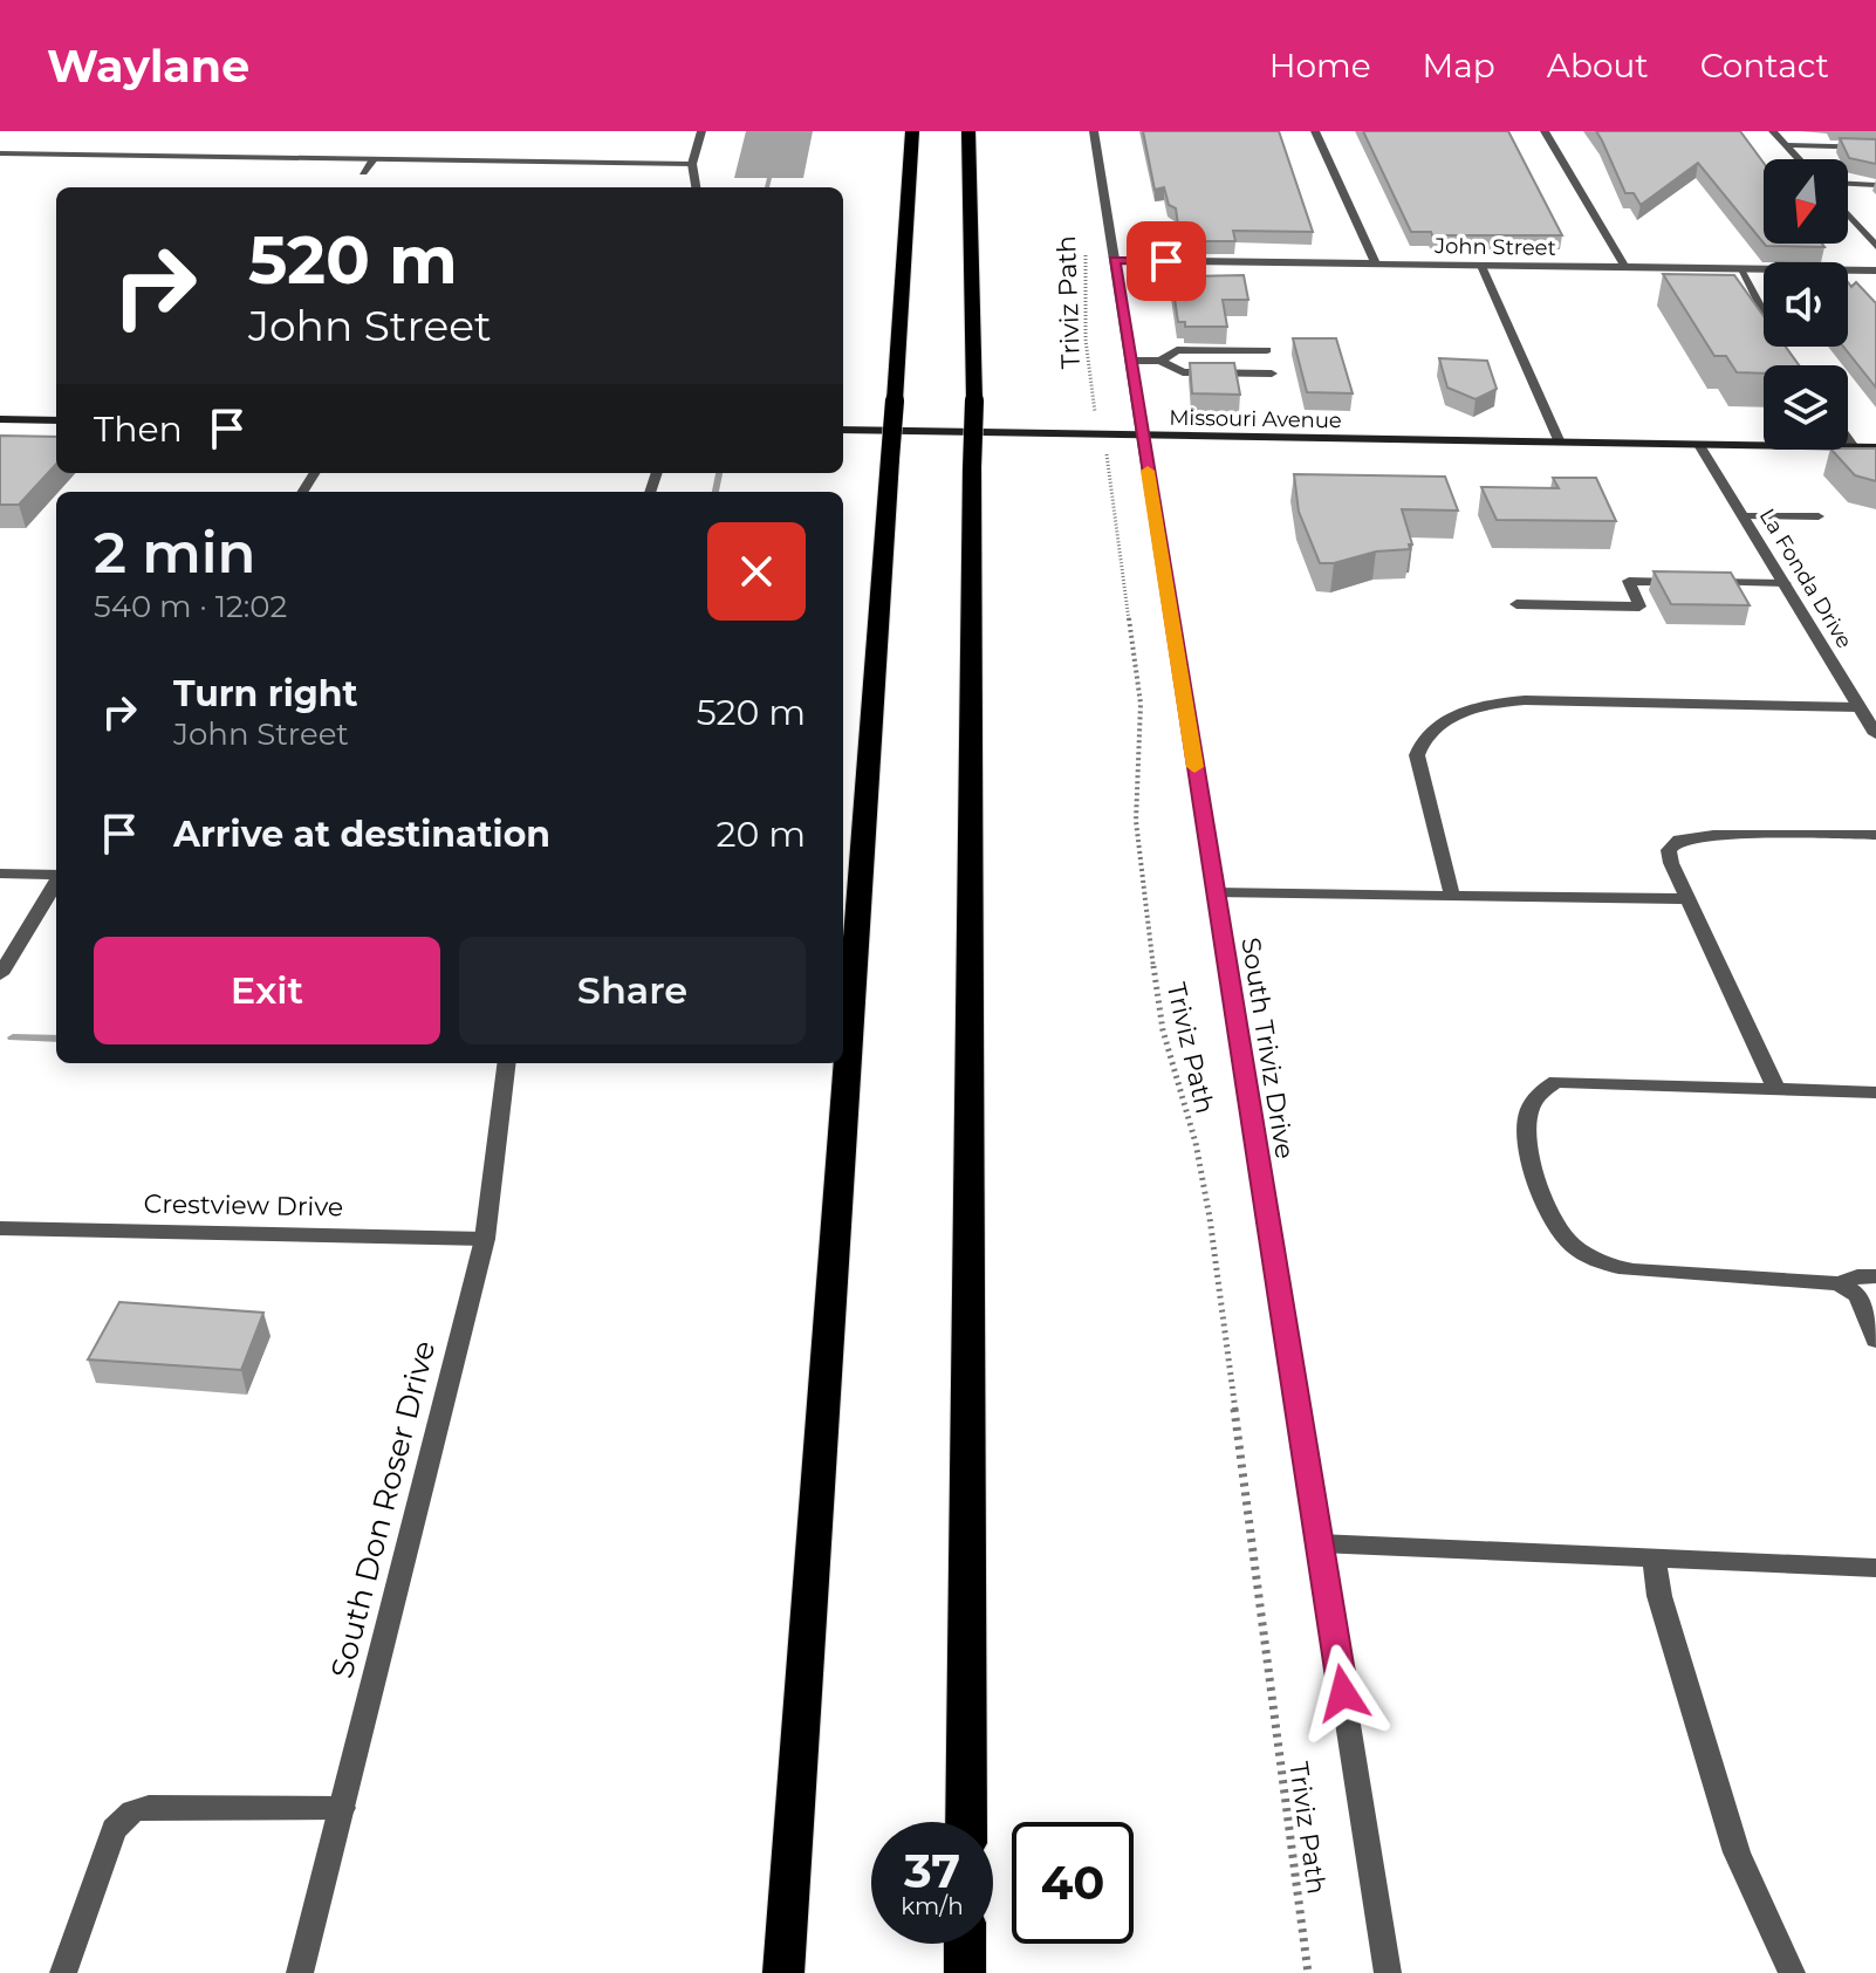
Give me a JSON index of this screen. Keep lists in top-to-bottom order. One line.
{"streets":{"main road":["Missouri Avenue"],"street":["John Street","La Fonda Drive","South Triviz Drive","Crestview Drive","South Don Roser Drive"],"path":["Triviz Path"]},"crossings":[["John Street","South Triviz Drive"],["Triviz Path","Missouri Avenue"],["Missouri Avenue","La Fonda Drive"],["Missouri Avenue","South Triviz Drive"],["Crestview Drive","South Don Roser Drive"]],"north":"bottom","page":{"header":"Waylane","nav":["Home","Map","About","Contact"],"turn":["520 m","John Street"],"then":"Then","heading":["2 min","540 m · 12:02"],"list":[{"name":"Turn right","note":"John Street","value":"520 m"},{"name":"Arrive at destination","value":"20 m"}],"buttons":["Exit","Share"],"speed":"37 km/h","limit":"40"}}
